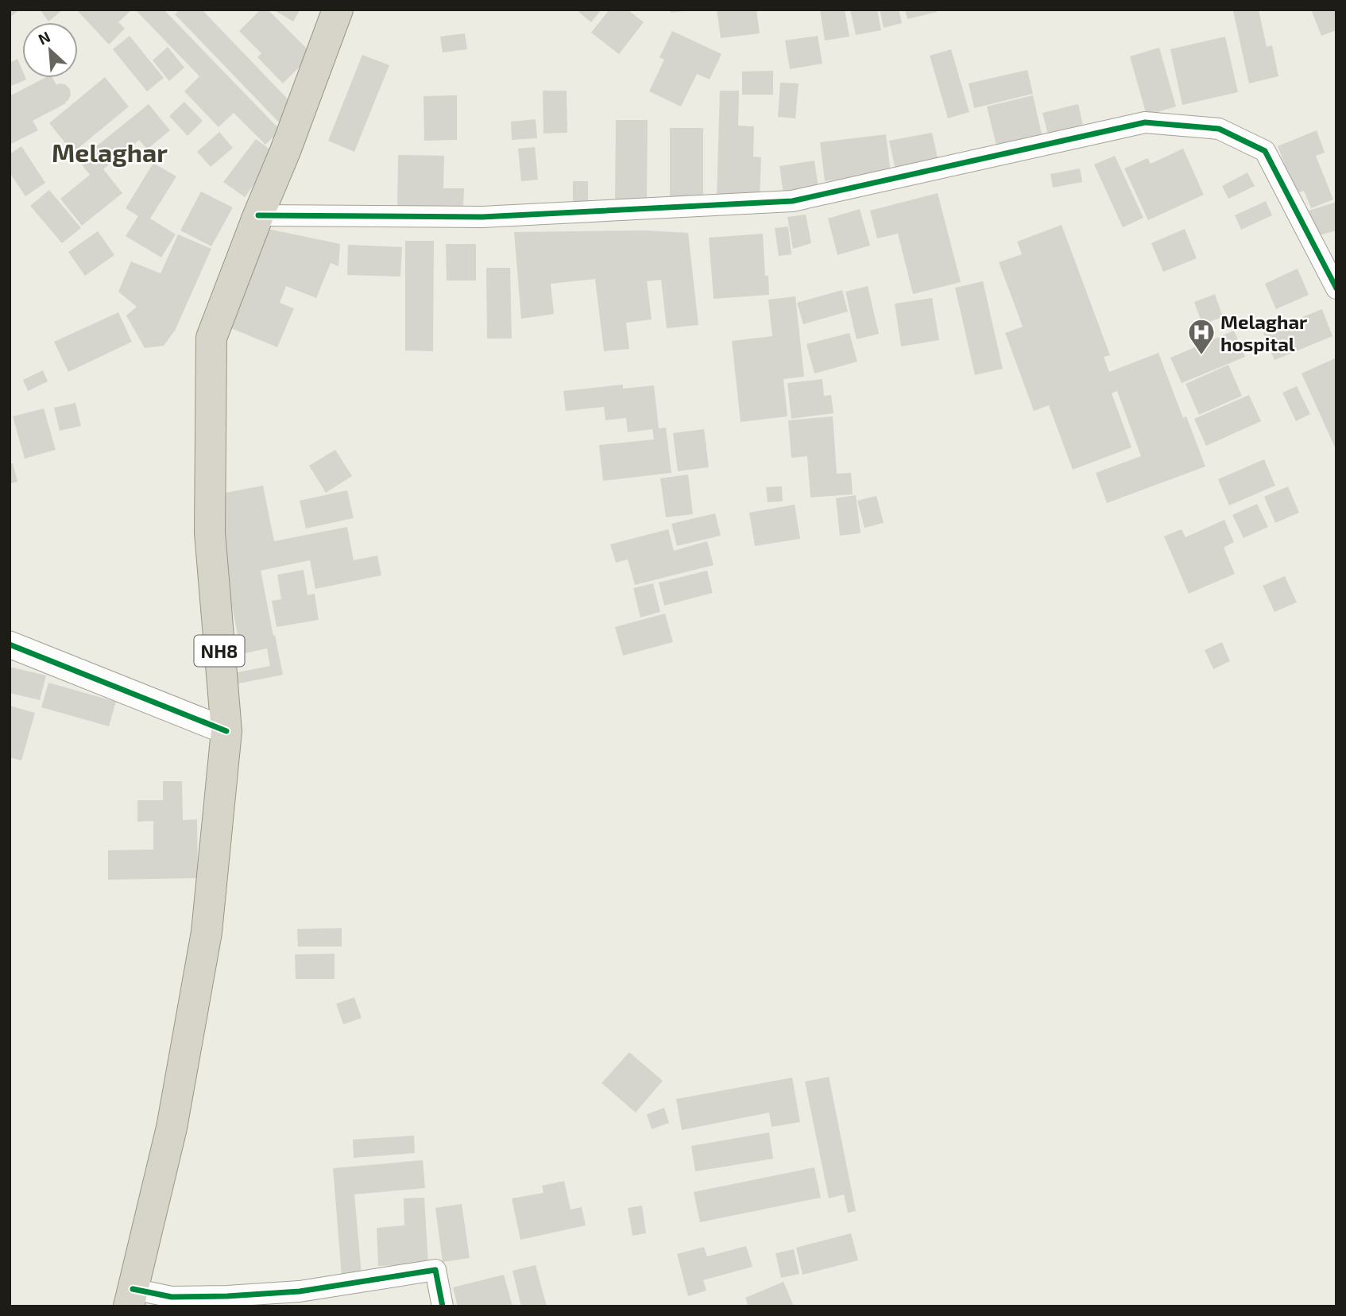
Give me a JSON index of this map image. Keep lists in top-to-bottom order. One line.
{"streets":{"highway":["NH8"]},"districts":["Melaghar"],"places":{"hospital":["Melaghar hospital"]},"north":"top left"}
